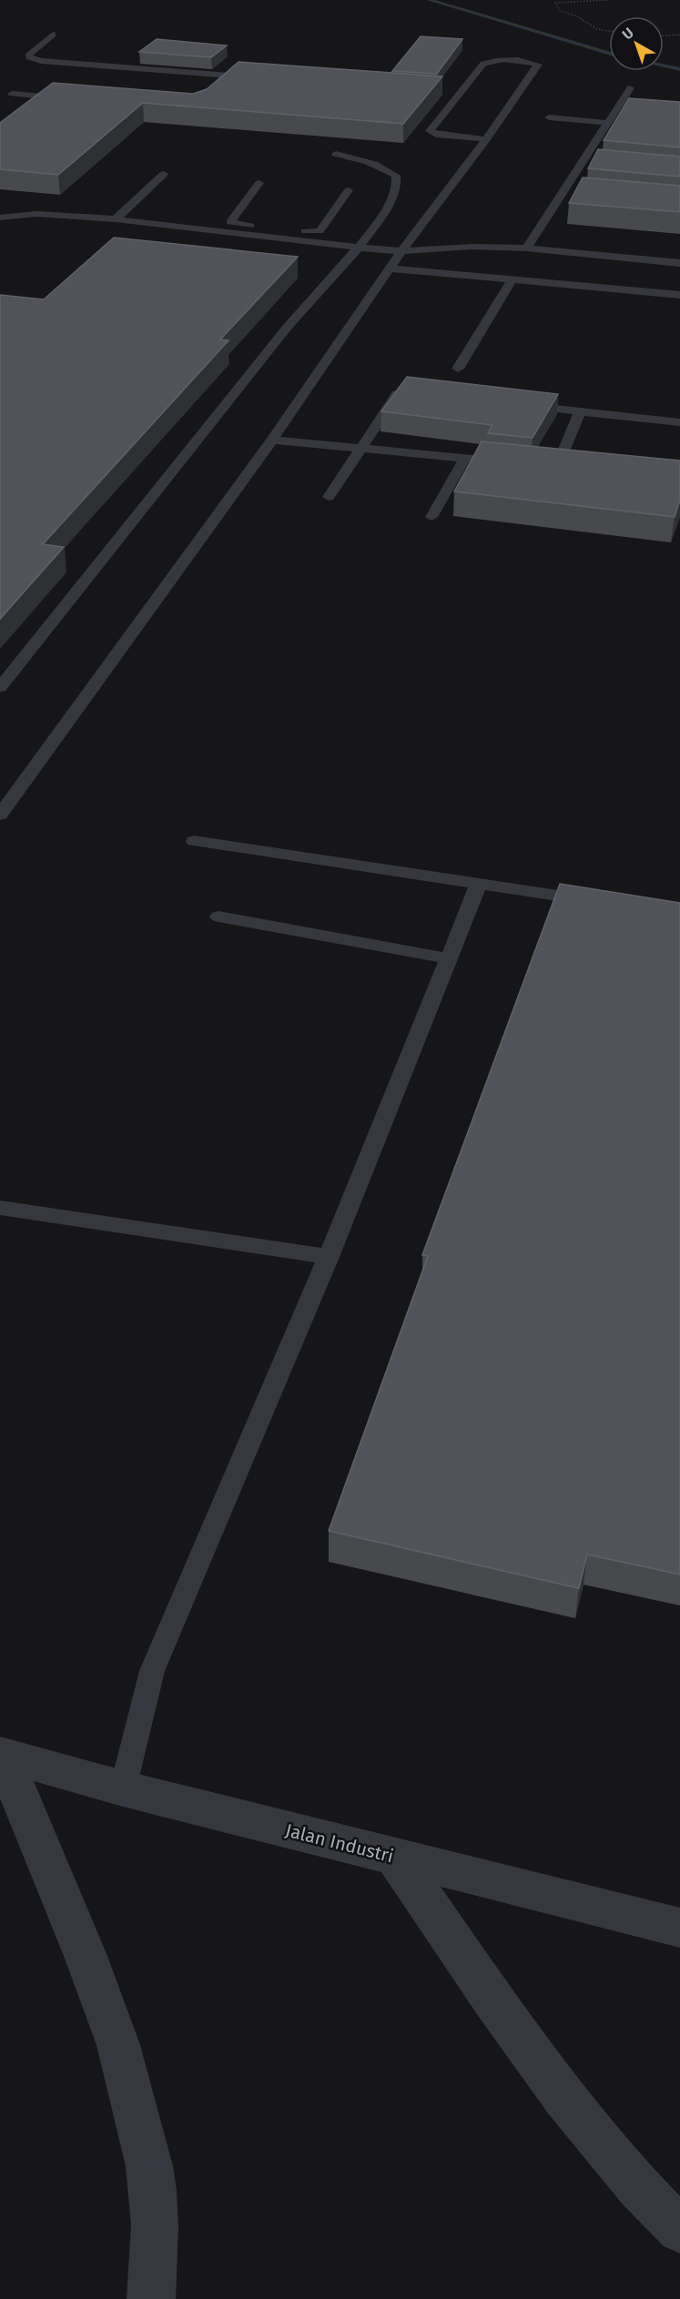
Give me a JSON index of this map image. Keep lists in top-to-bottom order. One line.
{"streets":{"street":["Jalan Industri"]},"north":"top left"}
